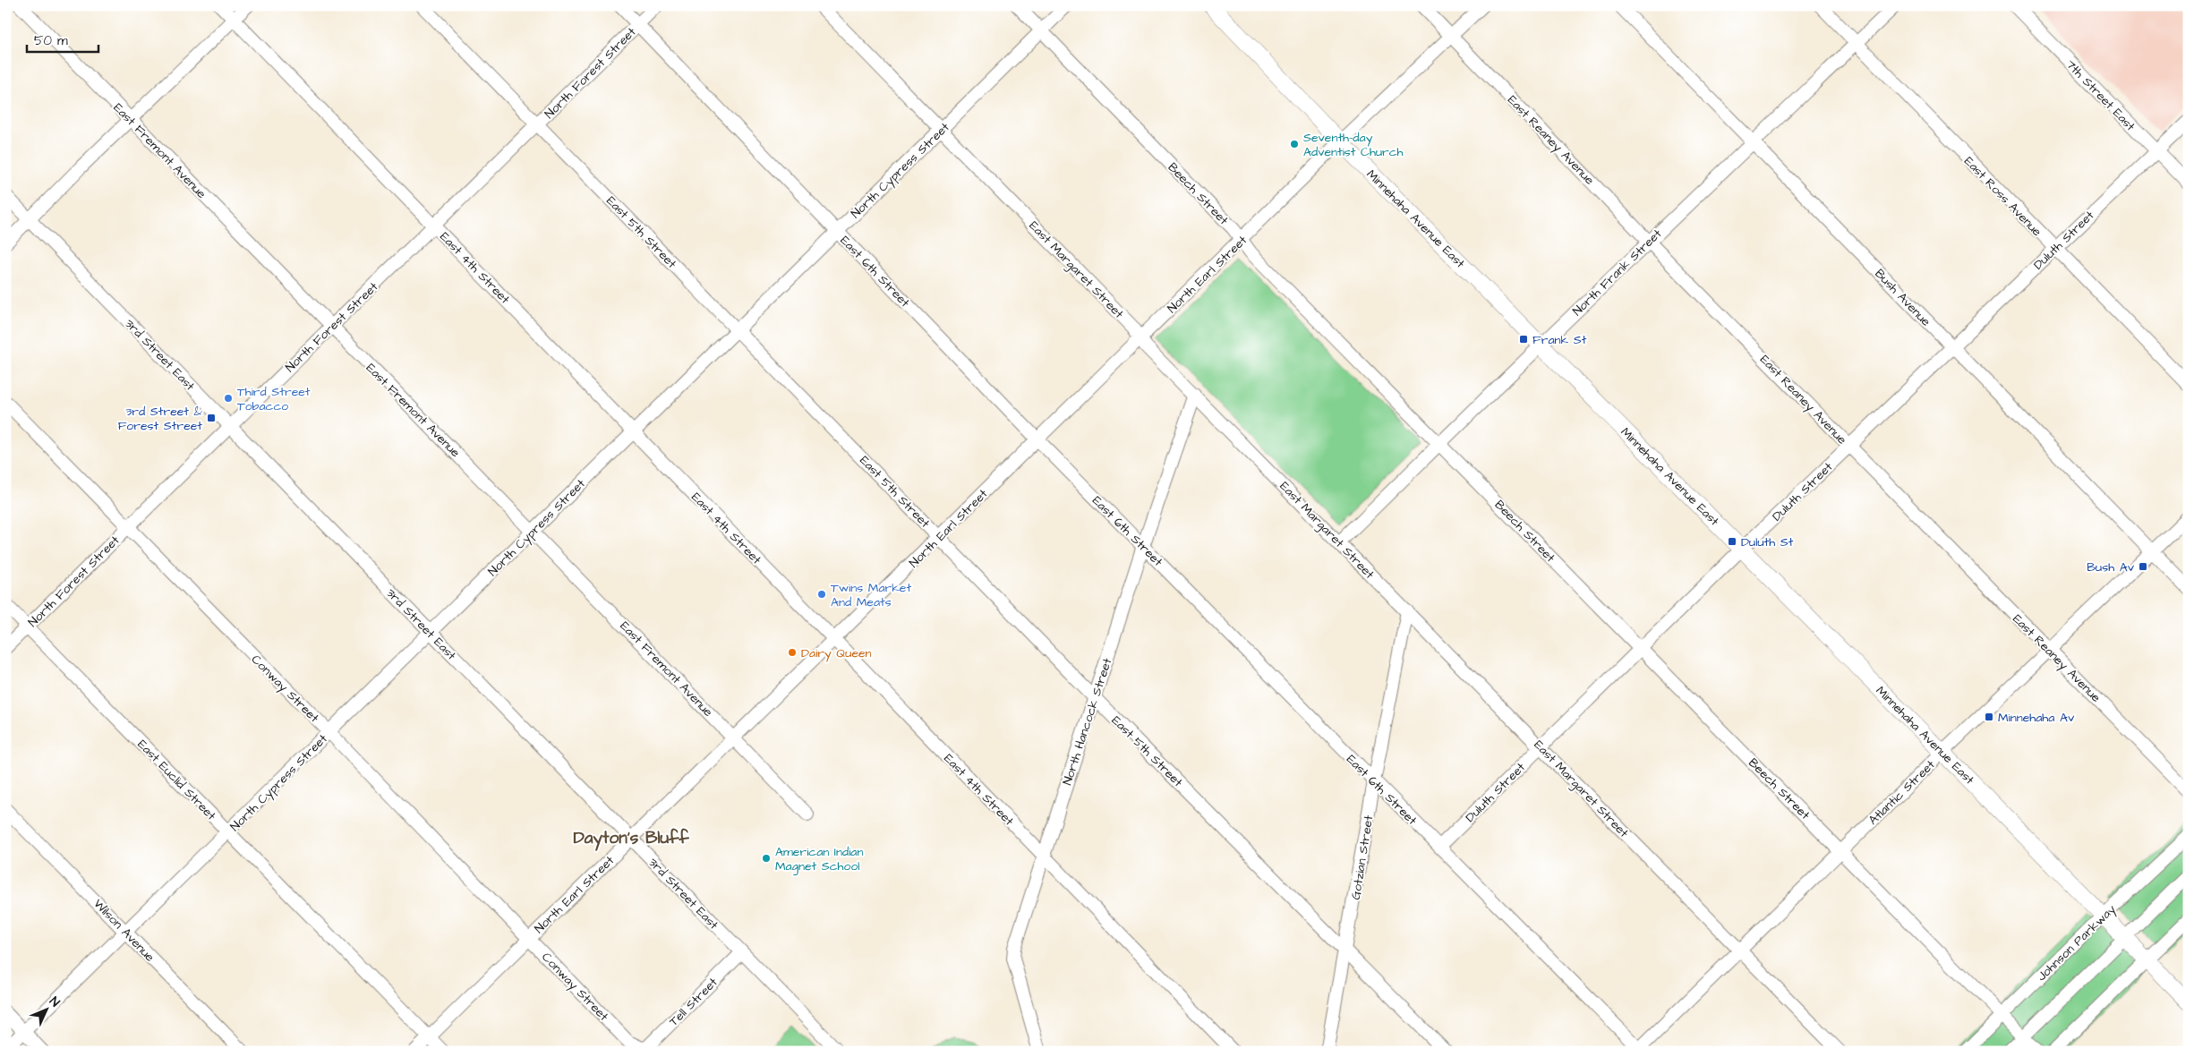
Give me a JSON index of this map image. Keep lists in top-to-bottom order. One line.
{"streets":{"main road":["Minnehaha Avenue East"],"street":["North Forest Street","7th Street East","East Reaney Avenue","East Fremont Avenue","North Cypress Street","Beech Street","East Ross Avenue","East 5th Street","Duluth Street","East 4th Street","East Margaret Street","East 6th Street","North Frank Street","North Earl Street","Bush Avenue","3rd Street East","Conway Street","North Hancock Street","East Euclid Street","Atlantic Street","Gotzian Street","Wilson Avenue","Johnson Parkway","Tell Street"]},"crossings":[["North Forest Street","East Fremont Avenue"],["North Forest Street","East 5th Street"],["North Forest Street","East 4th Street"],["North Forest Street","East 6th Street"],["North Forest Street","3rd Street East"],["North Forest Street","Conway Street"],["North Forest Street","East Euclid Street"],["7th Street East","Duluth Street"],["East Reaney Avenue","Duluth Street"],["East Reaney Avenue","North Frank Street"],["East Reaney Avenue","North Earl Street"],["East Reaney Avenue","Atlantic Street"],["East Fremont Avenue","North Cypress Street"],["East Fremont Avenue","North Earl Street"],["North Cypress Street","Beech Street"],["North Cypress Street","East 5th Street"],["North Cypress Street","East 4th Street"],["North Cypress Street","East Margaret Street"],["North Cypress Street","East 6th Street"],["North Cypress Street","3rd Street East"],["North Cypress Street","Conway Street"],["North Cypress Street","East Euclid Street"],["North Cypress Street","Wilson Avenue"],["Beech Street","Duluth Street"],["Beech Street","North Frank Street"],["Beech Street","North Earl Street"],["Beech Street","Atlantic Street"],["Beech Street","Johnson Parkway"],["East Ross Avenue","Duluth Street"],["East Ross Avenue","North Frank Street"],["Minnehaha Avenue East","Duluth Street"],["Minnehaha Avenue East","North Frank Street"],["Minnehaha Avenue East","North Earl Street"],["Minnehaha Avenue East","Atlantic Street"],["Minnehaha Avenue East","Johnson Parkway"],["East 5th Street","North Earl Street"],["East 5th Street","North Hancock Street"],["East 5th Street","Gotzian Street"],["Duluth Street","East Margaret Street"],["Duluth Street","East 6th Street"],["Duluth Street","Bush Avenue"],["East 4th Street","North Earl Street"],["East 4th Street","North Hancock Street"],["East Margaret Street","North Frank Street"],["East Margaret Street","North Earl Street"],["East Margaret Street","North Hancock Street"],["East Margaret Street","Atlantic Street"],["East Margaret Street","Gotzian Street"],["East 6th Street","North Earl Street"],["East 6th Street","North Hancock Street"],["East 6th Street","Atlantic Street"],["East 6th Street","Gotzian Street"],["North Frank Street","Bush Avenue"],["North Earl Street","3rd Street East"],["North Earl Street","Conway Street"],["North Earl Street","East Euclid Street"],["Bush Avenue","Atlantic Street"],["3rd Street East","Tell Street"],["Conway Street","Tell Street"]],"districts":["Dayton's Bluff"],"places":{"other":["Seventh-day Adventist Church","Third Street Tobacco","Twins Market And Meats","Dairy Queen","American Indian Magnet School"],"transit":["Frank St","3rd Street & Forest Street","Duluth St","Bush Av","Minnehaha Av"]},"scale_bar":"50 m","north":"top right"}
